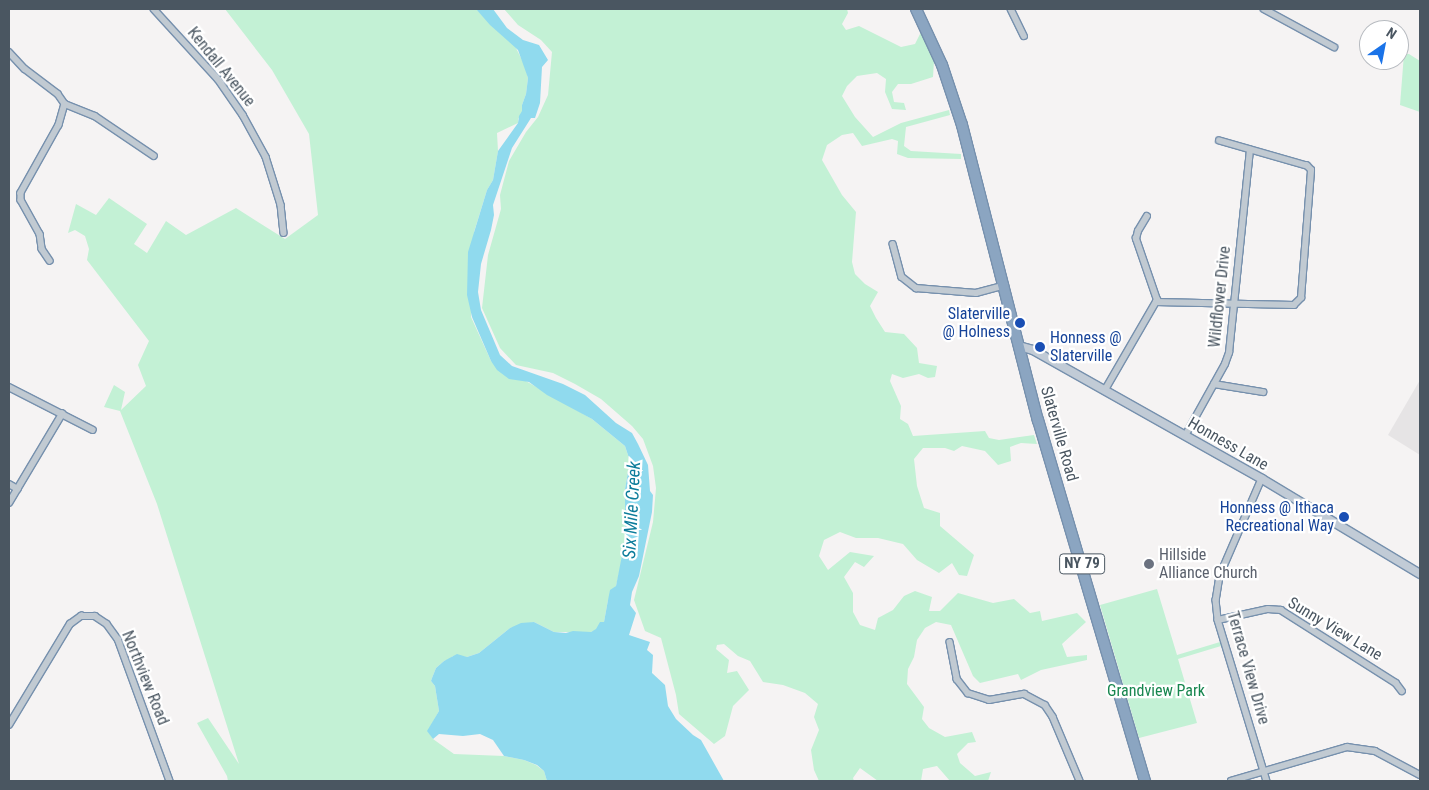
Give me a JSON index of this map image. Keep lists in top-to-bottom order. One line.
{"streets":{"highway":["Slaterville Road","NY 79"],"street":["Kendall Avenue","Wildflower Drive","Honness Lane","Sunny View Lane","Terrace View Drive","Northview Road"]},"crossings":[["Wildflower Drive","Honness Lane"],["Slaterville Road","Honness Lane"],["Honness Lane","Terrace View Drive"],["Sunny View Lane","Terrace View Drive"]],"water":["Six Mile Creek"],"parks":["Grandview Park"],"places":["Slaterville @ Holness","Honness @ Slaterville","Honness @ Ithaca Recreational Way","Hillside Alliance Church"],"north":"top right"}
